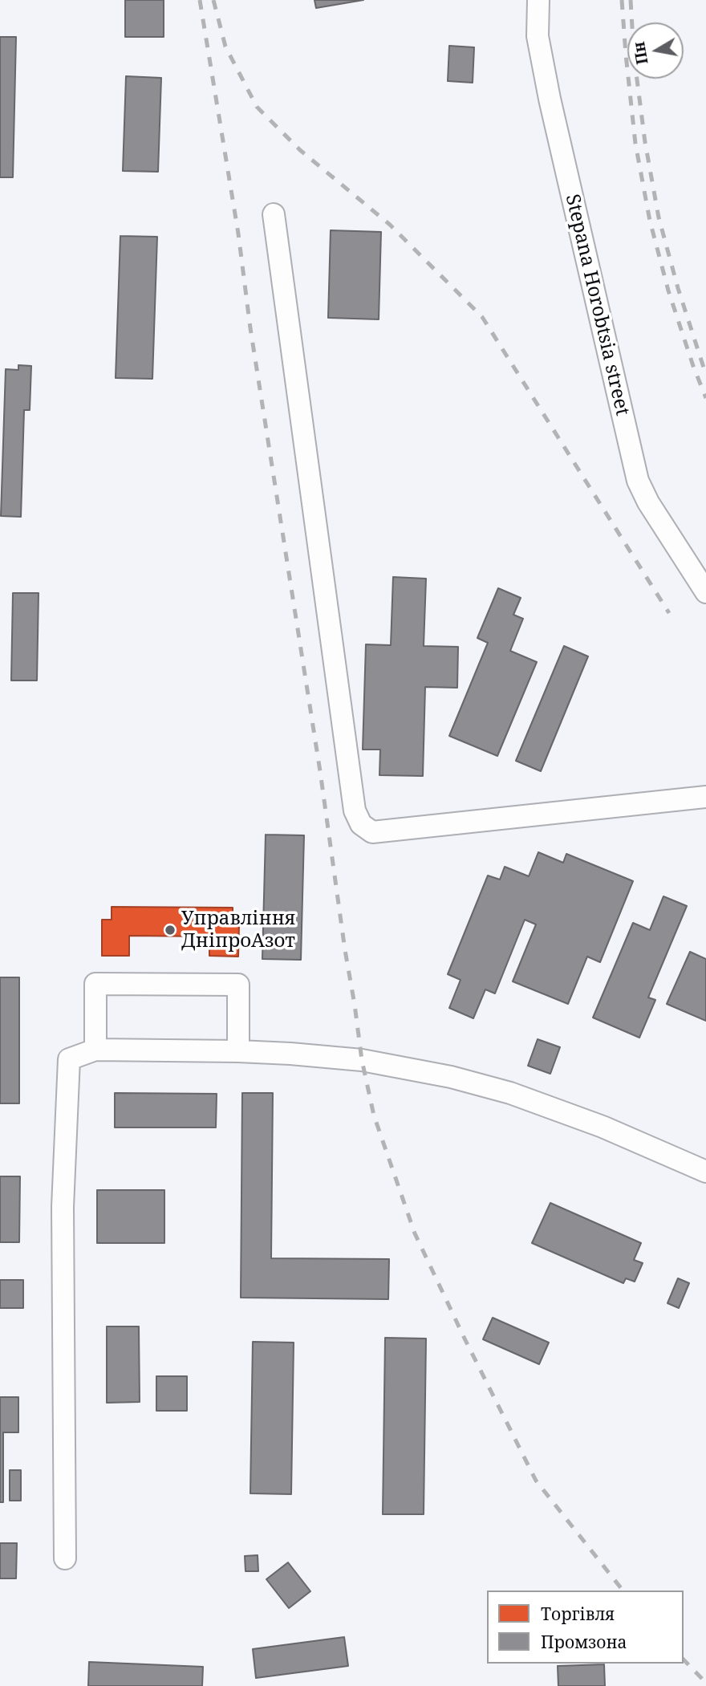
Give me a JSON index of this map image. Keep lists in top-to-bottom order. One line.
{"streets":{"street":["Stepana Horobtsia street"]},"places":["Управління ДніпроАзот"],"legend":["Торгівля","Промзона"],"north":"left"}
